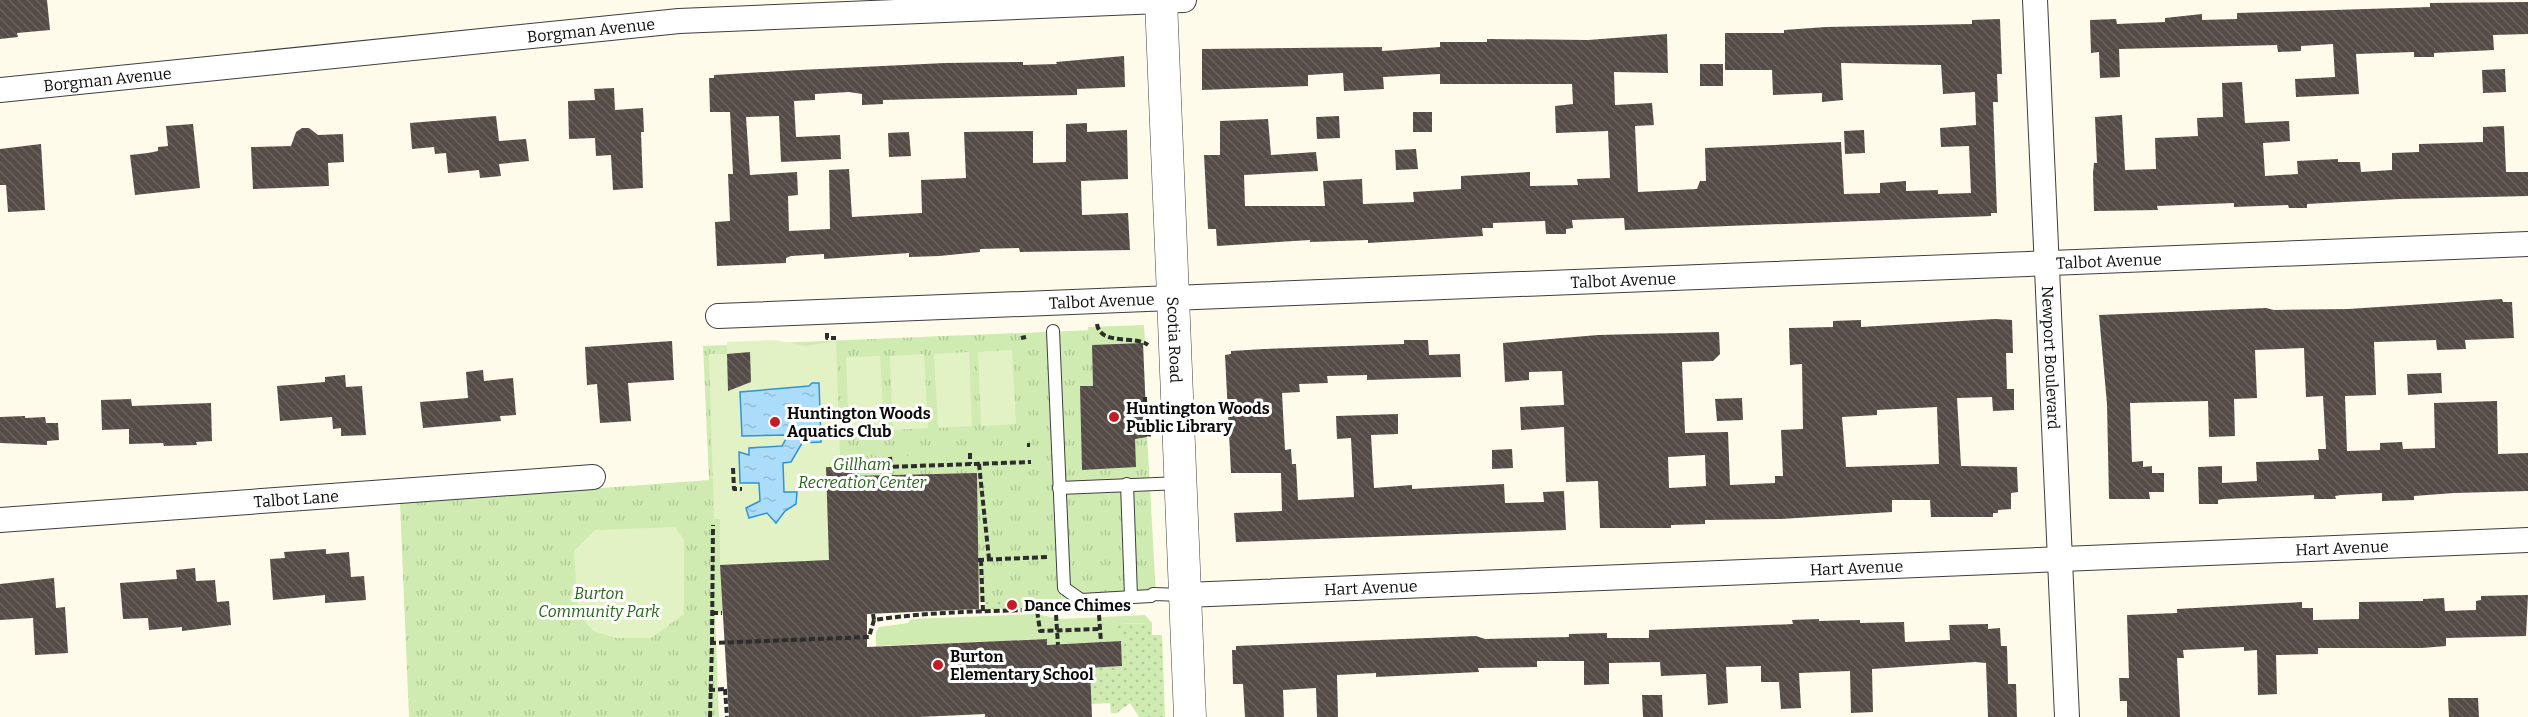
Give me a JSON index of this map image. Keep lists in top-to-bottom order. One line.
{"streets":{"street":["Borgman Avenue","Talbot Avenue","Scotia Road","Newport Boulevard","Talbot Lane","Hart Avenue"]},"crossings":[["Borgman Avenue","Scotia Road"],["Talbot Avenue","Scotia Road"],["Talbot Avenue","Newport Boulevard"],["Scotia Road","Hart Avenue"],["Newport Boulevard","Hart Avenue"]],"parks":["Gillham Recreation Center","Burton Community Park"],"places":["Huntington Woods Public Library","Huntington Woods Aquatics Club","Dance Chimes","Burton Elementary School"]}
